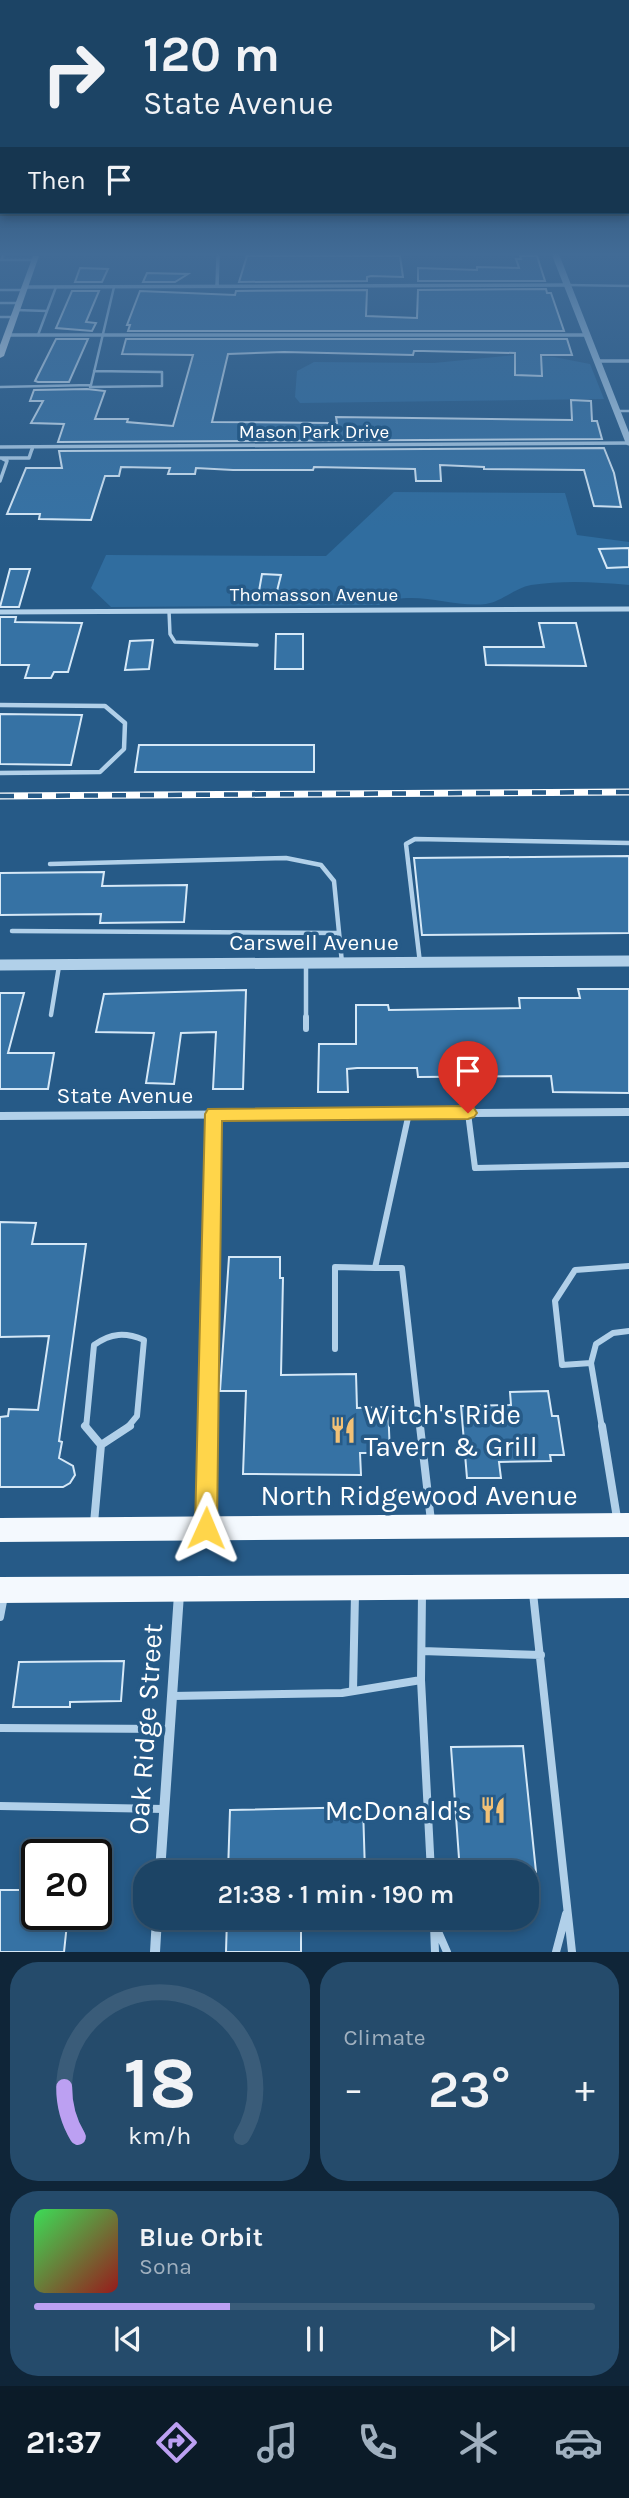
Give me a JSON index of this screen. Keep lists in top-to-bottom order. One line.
{"streets":{"main road":["North Ridgewood Avenue"],"street":["Mason Park Drive","Thomasson Avenue","Carswell Avenue","State Avenue","Oak Ridge Street"]},"places":{"restaurant":["Witch's Ride Tavern & Grill","McDonald's"]},"page":{"turn":["120 m","State Avenue"],"then":"Then","limit":"20","trip":"21:38 · 1 min · 190 m","tile":"Climate","heat":["−","23°","+"],"song":["Blue Orbit","Sona"],"tabs":"21:37","gauge":["18","km/h"]}}
